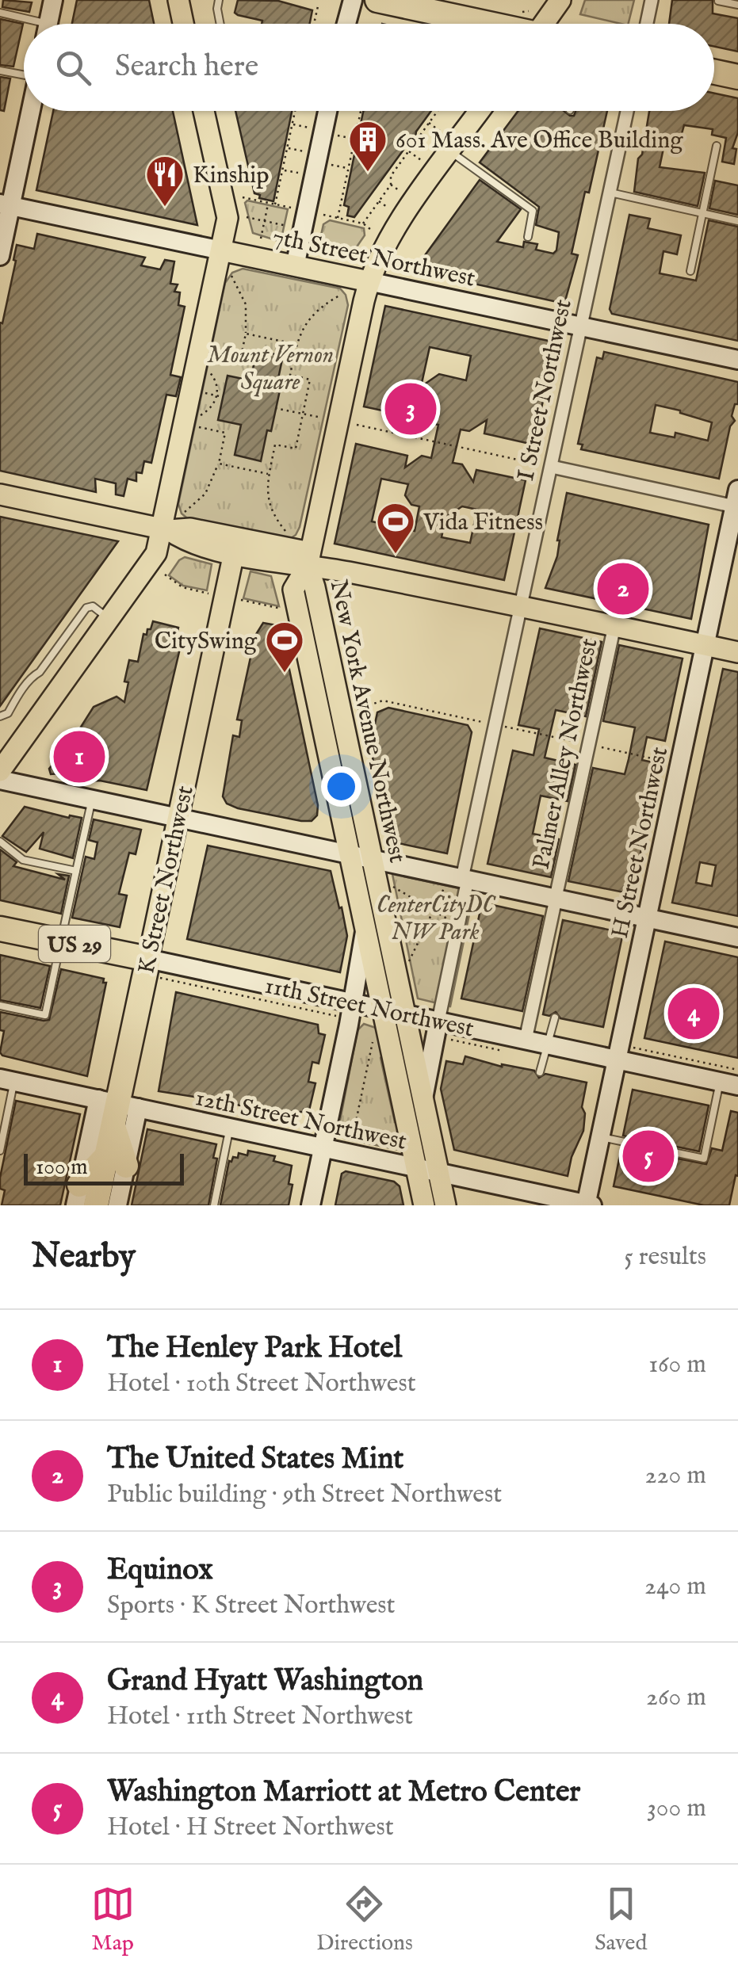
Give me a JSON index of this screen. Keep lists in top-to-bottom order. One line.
{"streets":{"highway":["K Street Northwest","US 29","11th Street Northwest"],"main road":["7th Street Northwest","New York Avenue Northwest","H Street Northwest","12th Street Northwest"],"street":["I Street Northwest","Palmer Alley Northwest"]},"crossings":[["7th Street Northwest","I Street Northwest"],["I Street Northwest","11th Street Northwest"],["New York Avenue Northwest","11th Street Northwest"],["New York Avenue Northwest","12th Street Northwest"],["Palmer Alley Northwest","11th Street Northwest"],["H Street Northwest","11th Street Northwest"],["H Street Northwest","12th Street Northwest"],["K Street Northwest","11th Street Northwest"],["K Street Northwest","12th Street Northwest"]],"parks":["Mount Vernon Square","CenterCityDC NW Park"],"places":{"building":["601 Mass. Ave Office Building"],"restaurant":["Kinship"],"sports":["Vida Fitness","CitySwing"]},"scale_bar":"100 m","page":{"search":"Search here","pins":["3","2","1","4","5"],"scale":"100 m","heading":["Nearby","5 results"],"list":[{"mark":"1","name":"The Henley Park Hotel","note":"Hotel · 10th Street Northwest","value":"160 m"},{"mark":"2","name":"The United States Mint","note":"Public building · 9th Street Northwest","value":"220 m"},{"mark":"3","name":"Equinox","note":"Sports · K Street Northwest","value":"240 m"},{"mark":"4","name":"Grand Hyatt Washington","note":"Hotel · 11th Street Northwest","value":"260 m"},{"mark":"5","name":"Washington Marriott at Metro Center","note":"Hotel · H Street Northwest","value":"300 m"}],"nav":["Map","Directions","Saved"]}}
